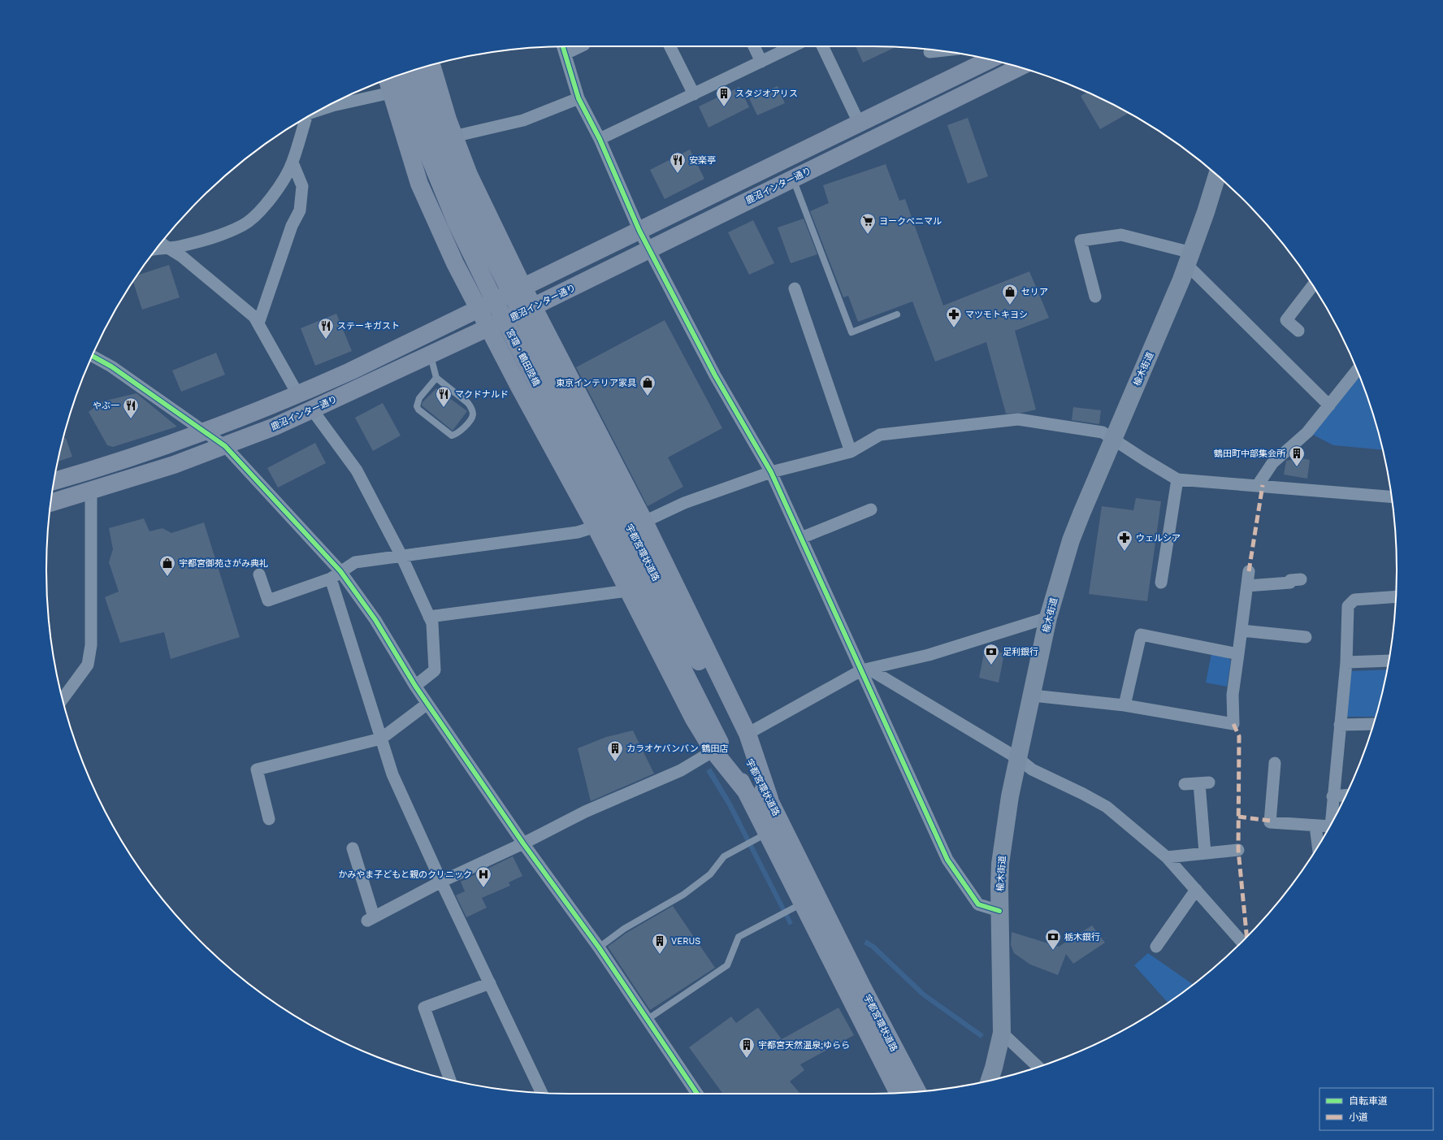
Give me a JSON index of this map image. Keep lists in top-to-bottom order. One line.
{"streets":{"main road":["鹿沼インター通り","宮環・鶴田陸橋","宇都宮環状道路"],"street":["楡木街道"]},"crossings":[["宮環・鶴田陸橋","宇都宮環状道路"]],"places":{"building":["スタジオアリス","鶴田町中部集会所","カラオケバンバン 鶴田店","VERUS","宇都宮天然温泉;ゆらら"],"restaurant":["安楽亭","ステーキガスト","マクドナルド","やぶ一"],"supermarket":["ヨークベニマル"],"shop":["セリア","東京インテリア家具","宇都宮御苑さがみ典礼"],"pharmacy":["マツモトキヨシ","ウェルシア"],"bank":["足利銀行","栃木銀行"],"hospital":["かみやま子どもと親のクリニック"]},"legend":["自転車道","小道"]}
